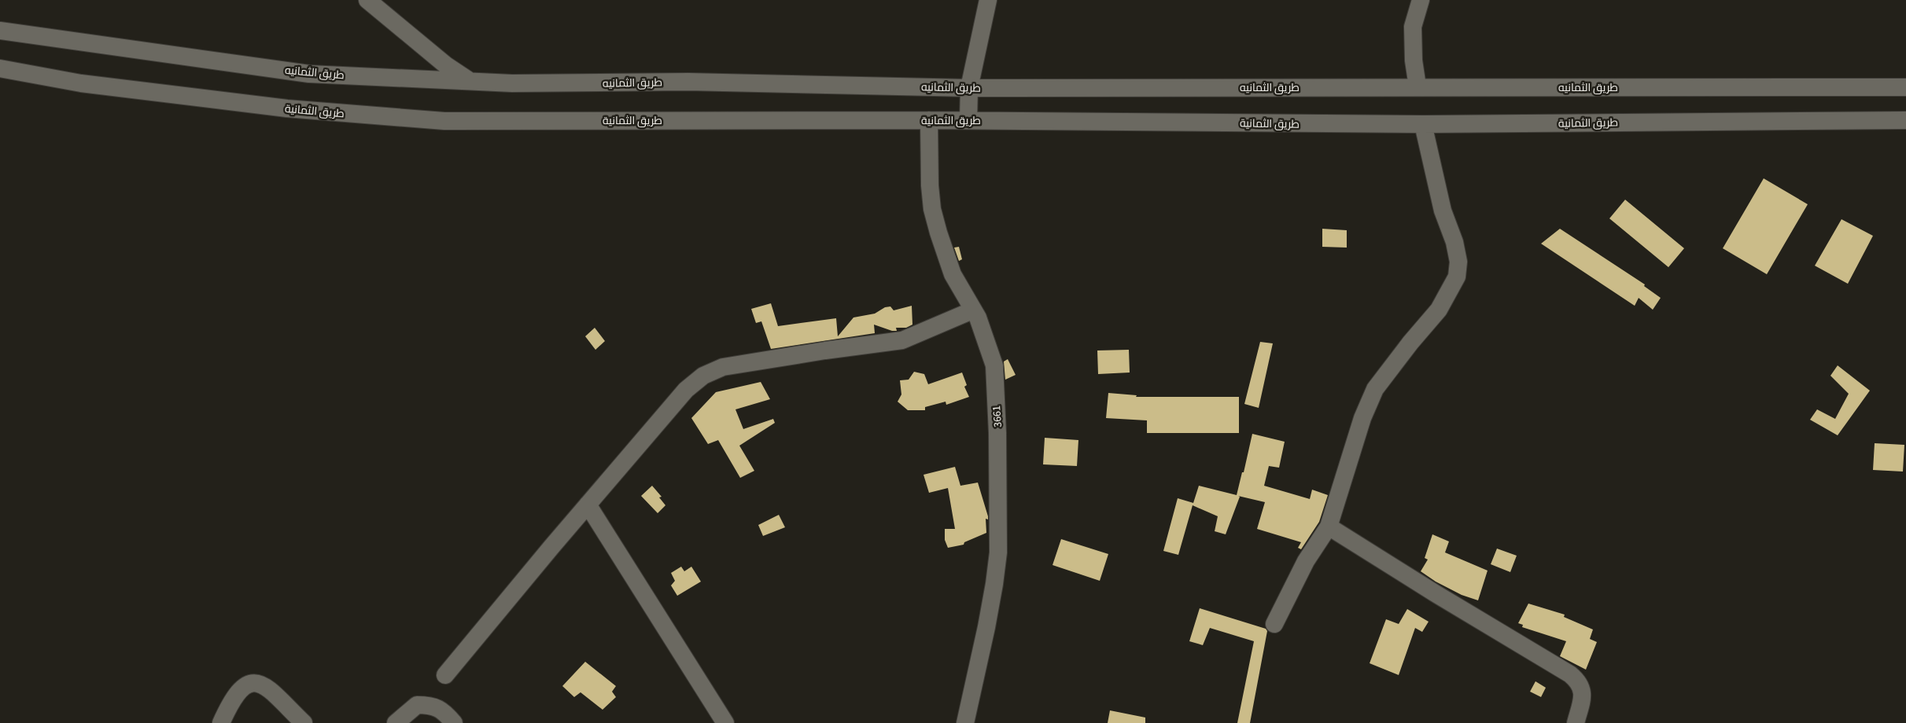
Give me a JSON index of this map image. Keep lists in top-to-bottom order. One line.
{"streets":{"street":["طريق الثمانيه","طريق الثمانية","3661"]},"crossings":[["طريق الثمانية","3661"]]}
